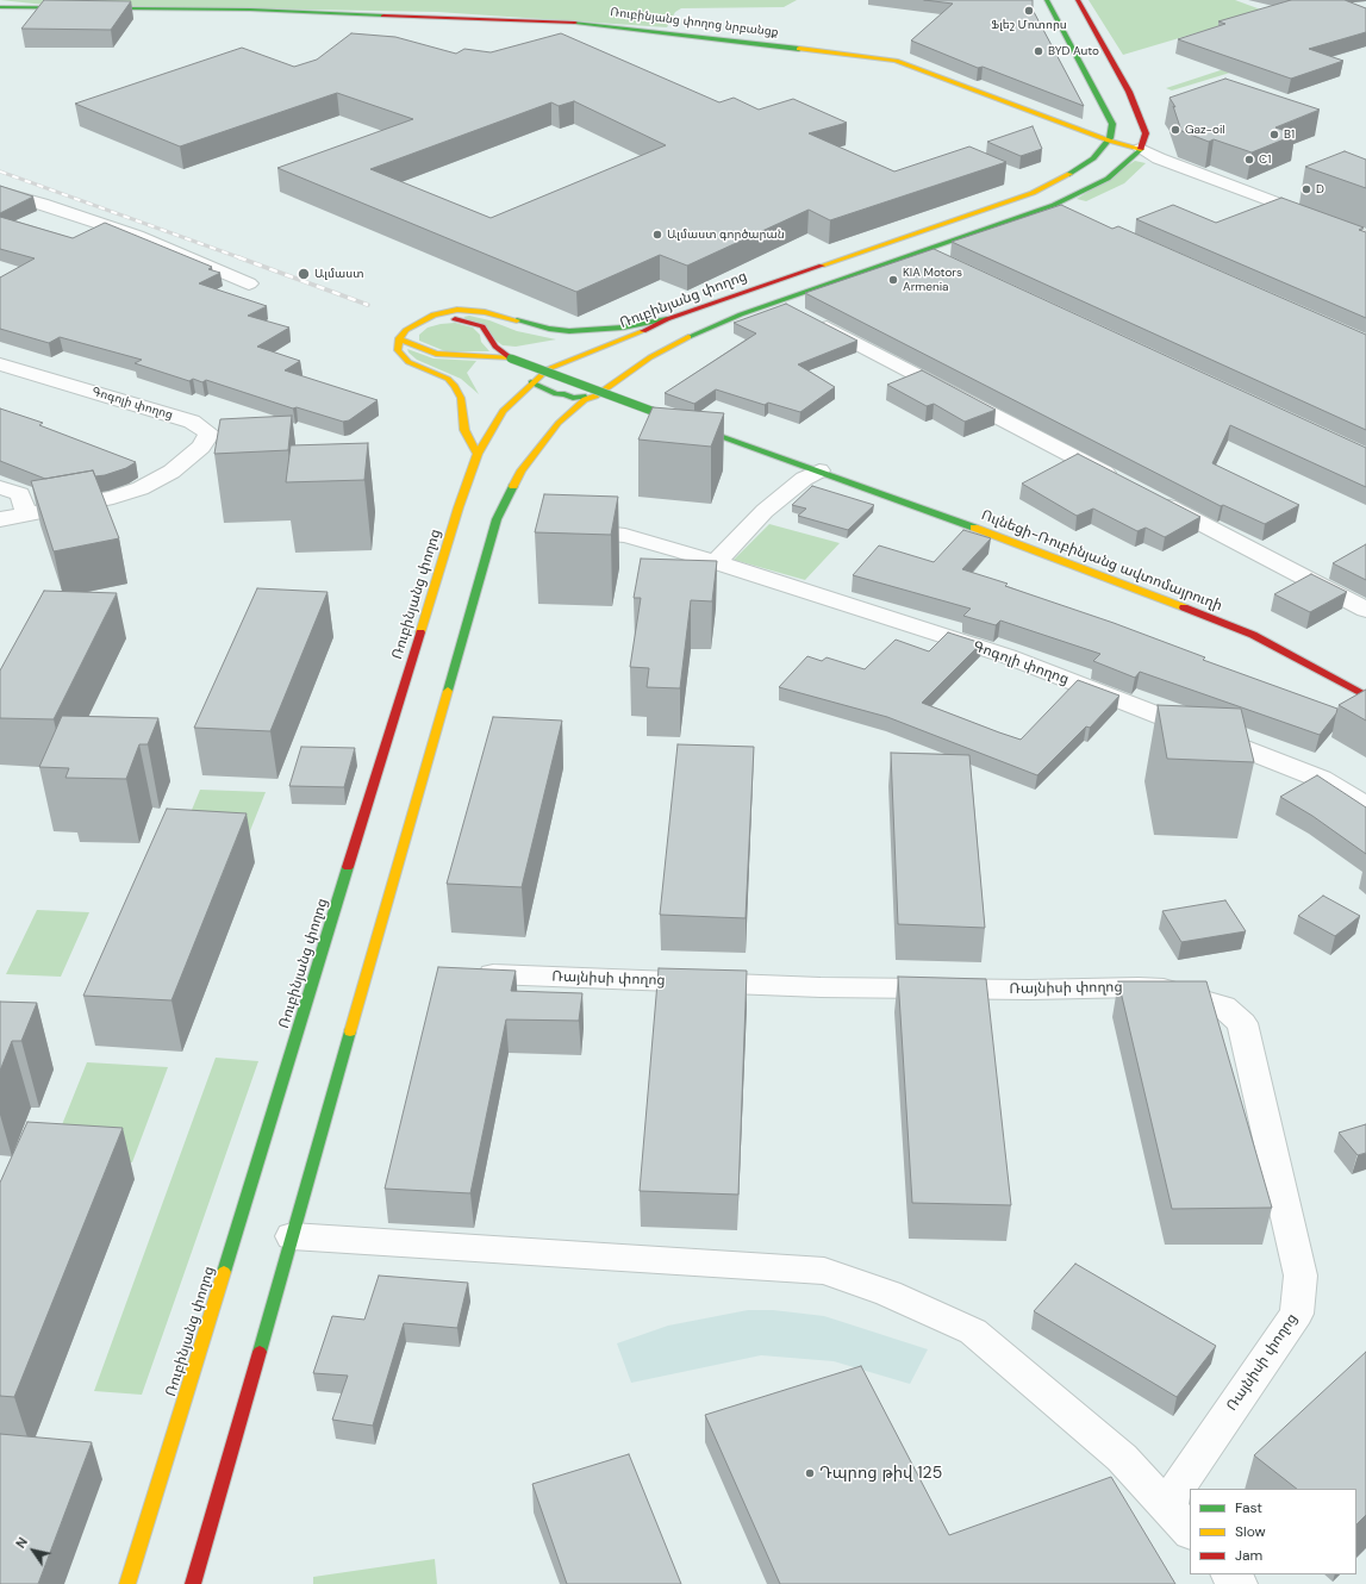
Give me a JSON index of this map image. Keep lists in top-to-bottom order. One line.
{"streets":{"main road":["Ռուբինյանց փողոց նրբանցք","Ռուբինյանց փողոց","Ուլնեցի-Ռուբինյանց ավտոմայրուղի"],"street":["Գոգոլի փողոց","Ռայնիսի փողոց"]},"crossings":[["Ռուբինյանց փողոց նրբանցք","Ռուբինյանց փողոց"]],"places":["Ֆլեշ Մոտորս","BYD Auto","Gaz-oil","B1","C1","D","Ալմաստ գործարան","Ալմաստ","KIA Motors Armenia","Դպրոց թիվ 125"],"legend":["Fast","Slow","Jam"],"north":"top left"}
